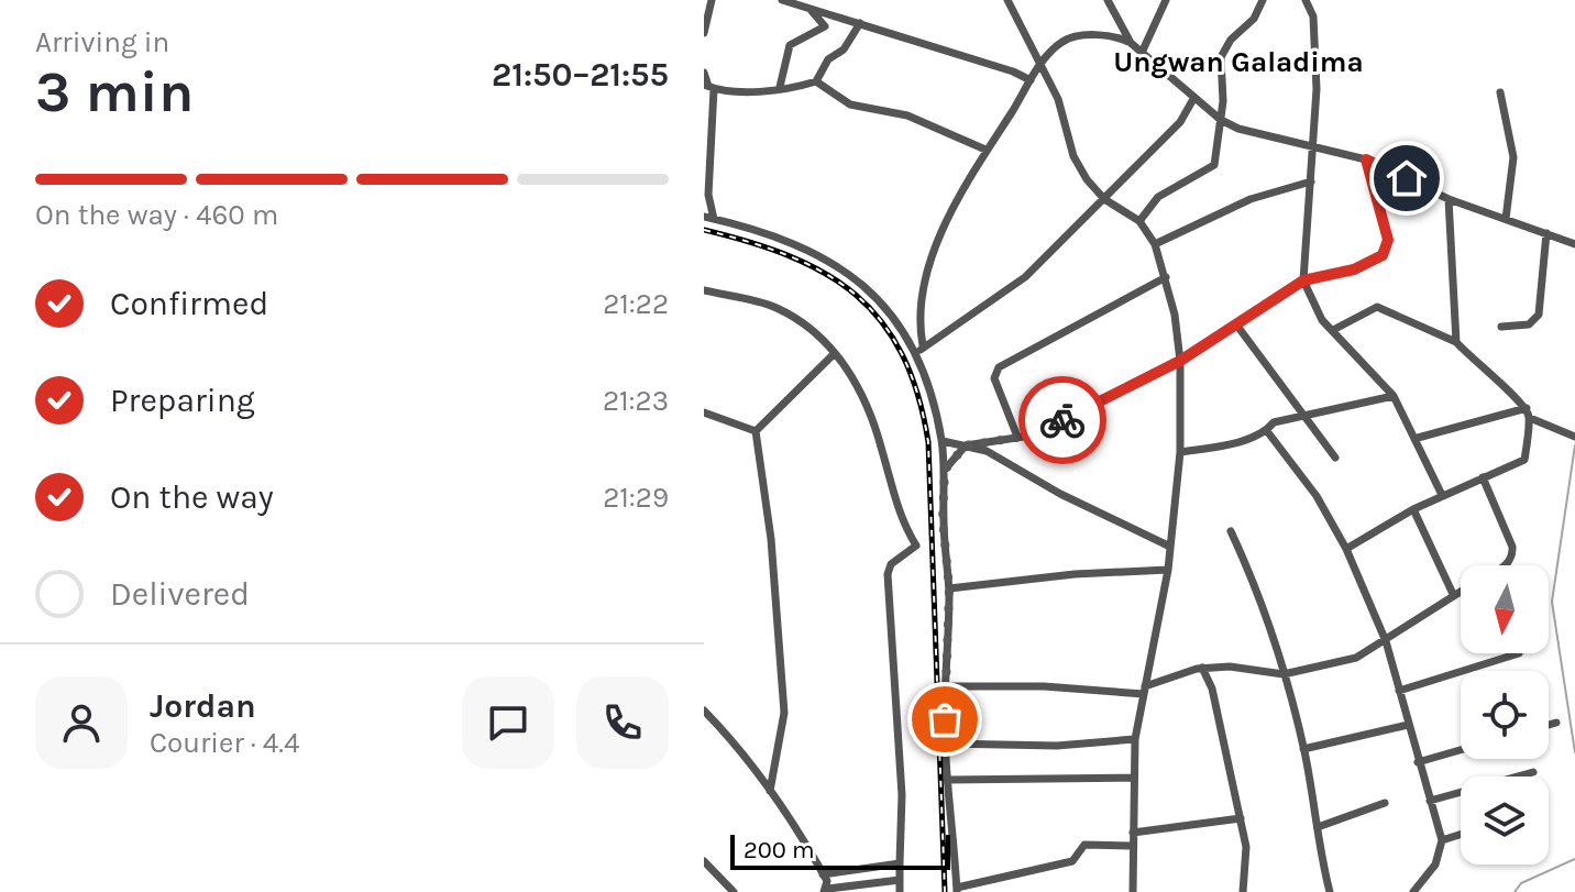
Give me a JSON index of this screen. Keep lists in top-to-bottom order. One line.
{"districts":["Ungwan Galadima"],"scale_bar":"200 m","north":"bottom","page":{"heading":["3 min","Arriving in","21:50–21:55"],"panel":["Jordan","Courier · 4.4"],"bar":"On the way · 460 m","list":[["Confirmed","21:22"],["Preparing","21:23"],["On the way","21:29"],"Delivered"],"scale":"200 m"}}
